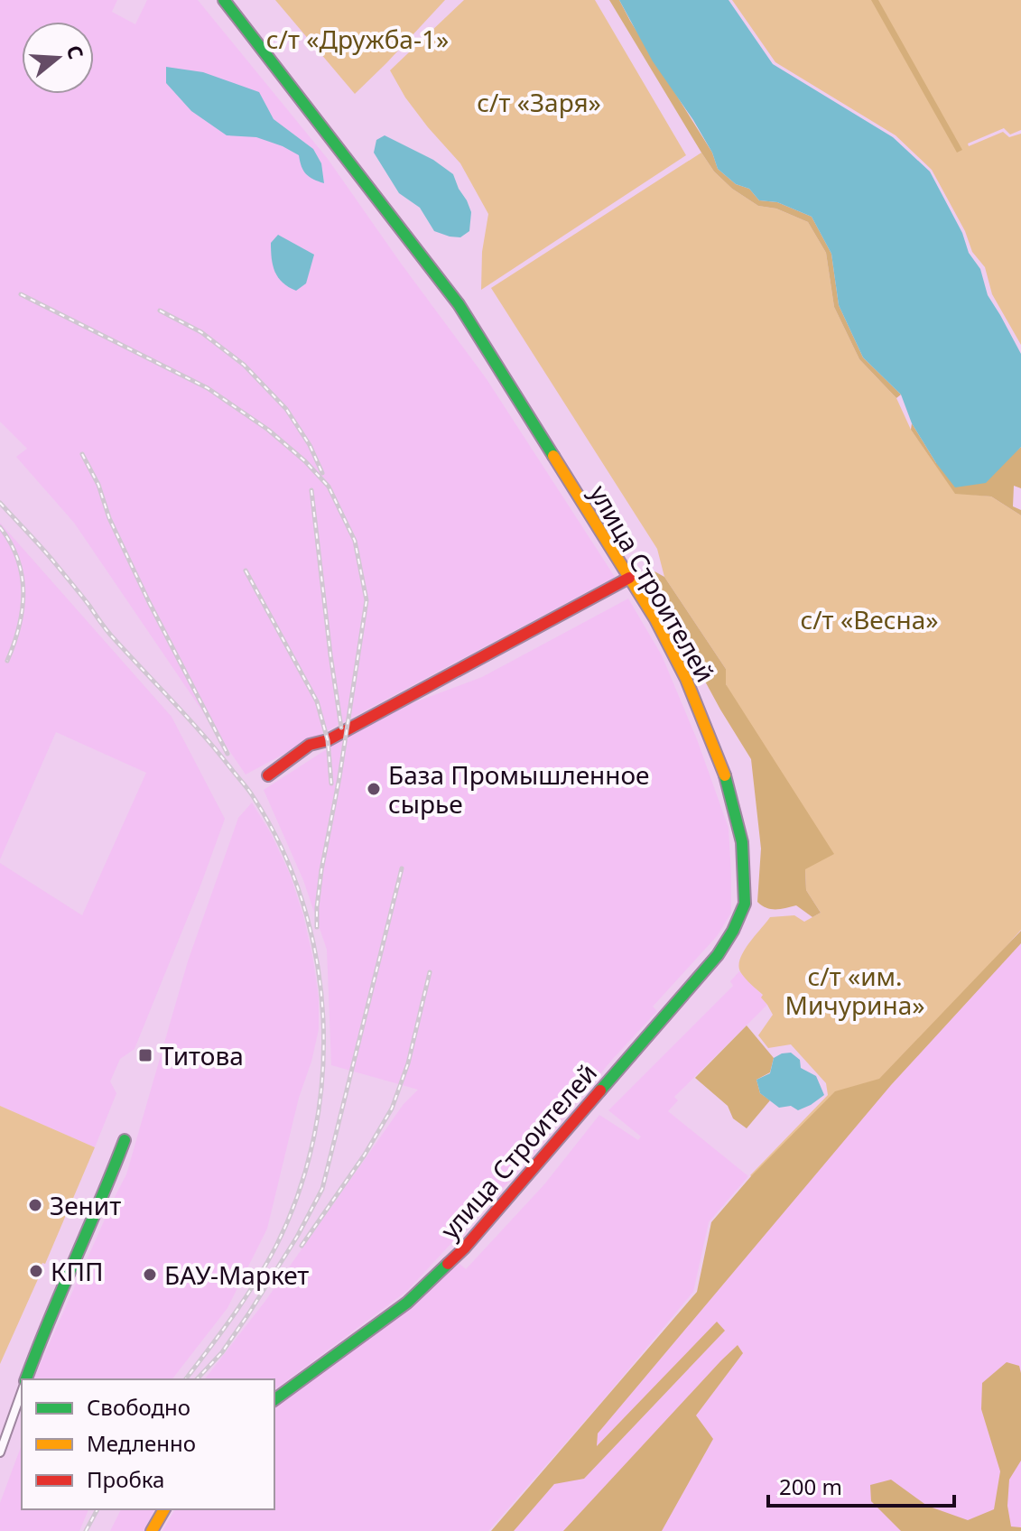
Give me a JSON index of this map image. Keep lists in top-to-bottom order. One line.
{"streets":{"main road":["улица Строителей"]},"parks":["с/т «Дружба-1»","с/т «Заря»","с/т «Весна»","с/т «им. Мичурина»"],"places":{"other":["База Промышленное сырье","Зенит","КПП","БАУ-Маркет"],"transit":["Титова"]},"legend":["Свободно","Медленно","Пробка"],"scale_bar":"200 m","north":"right"}
